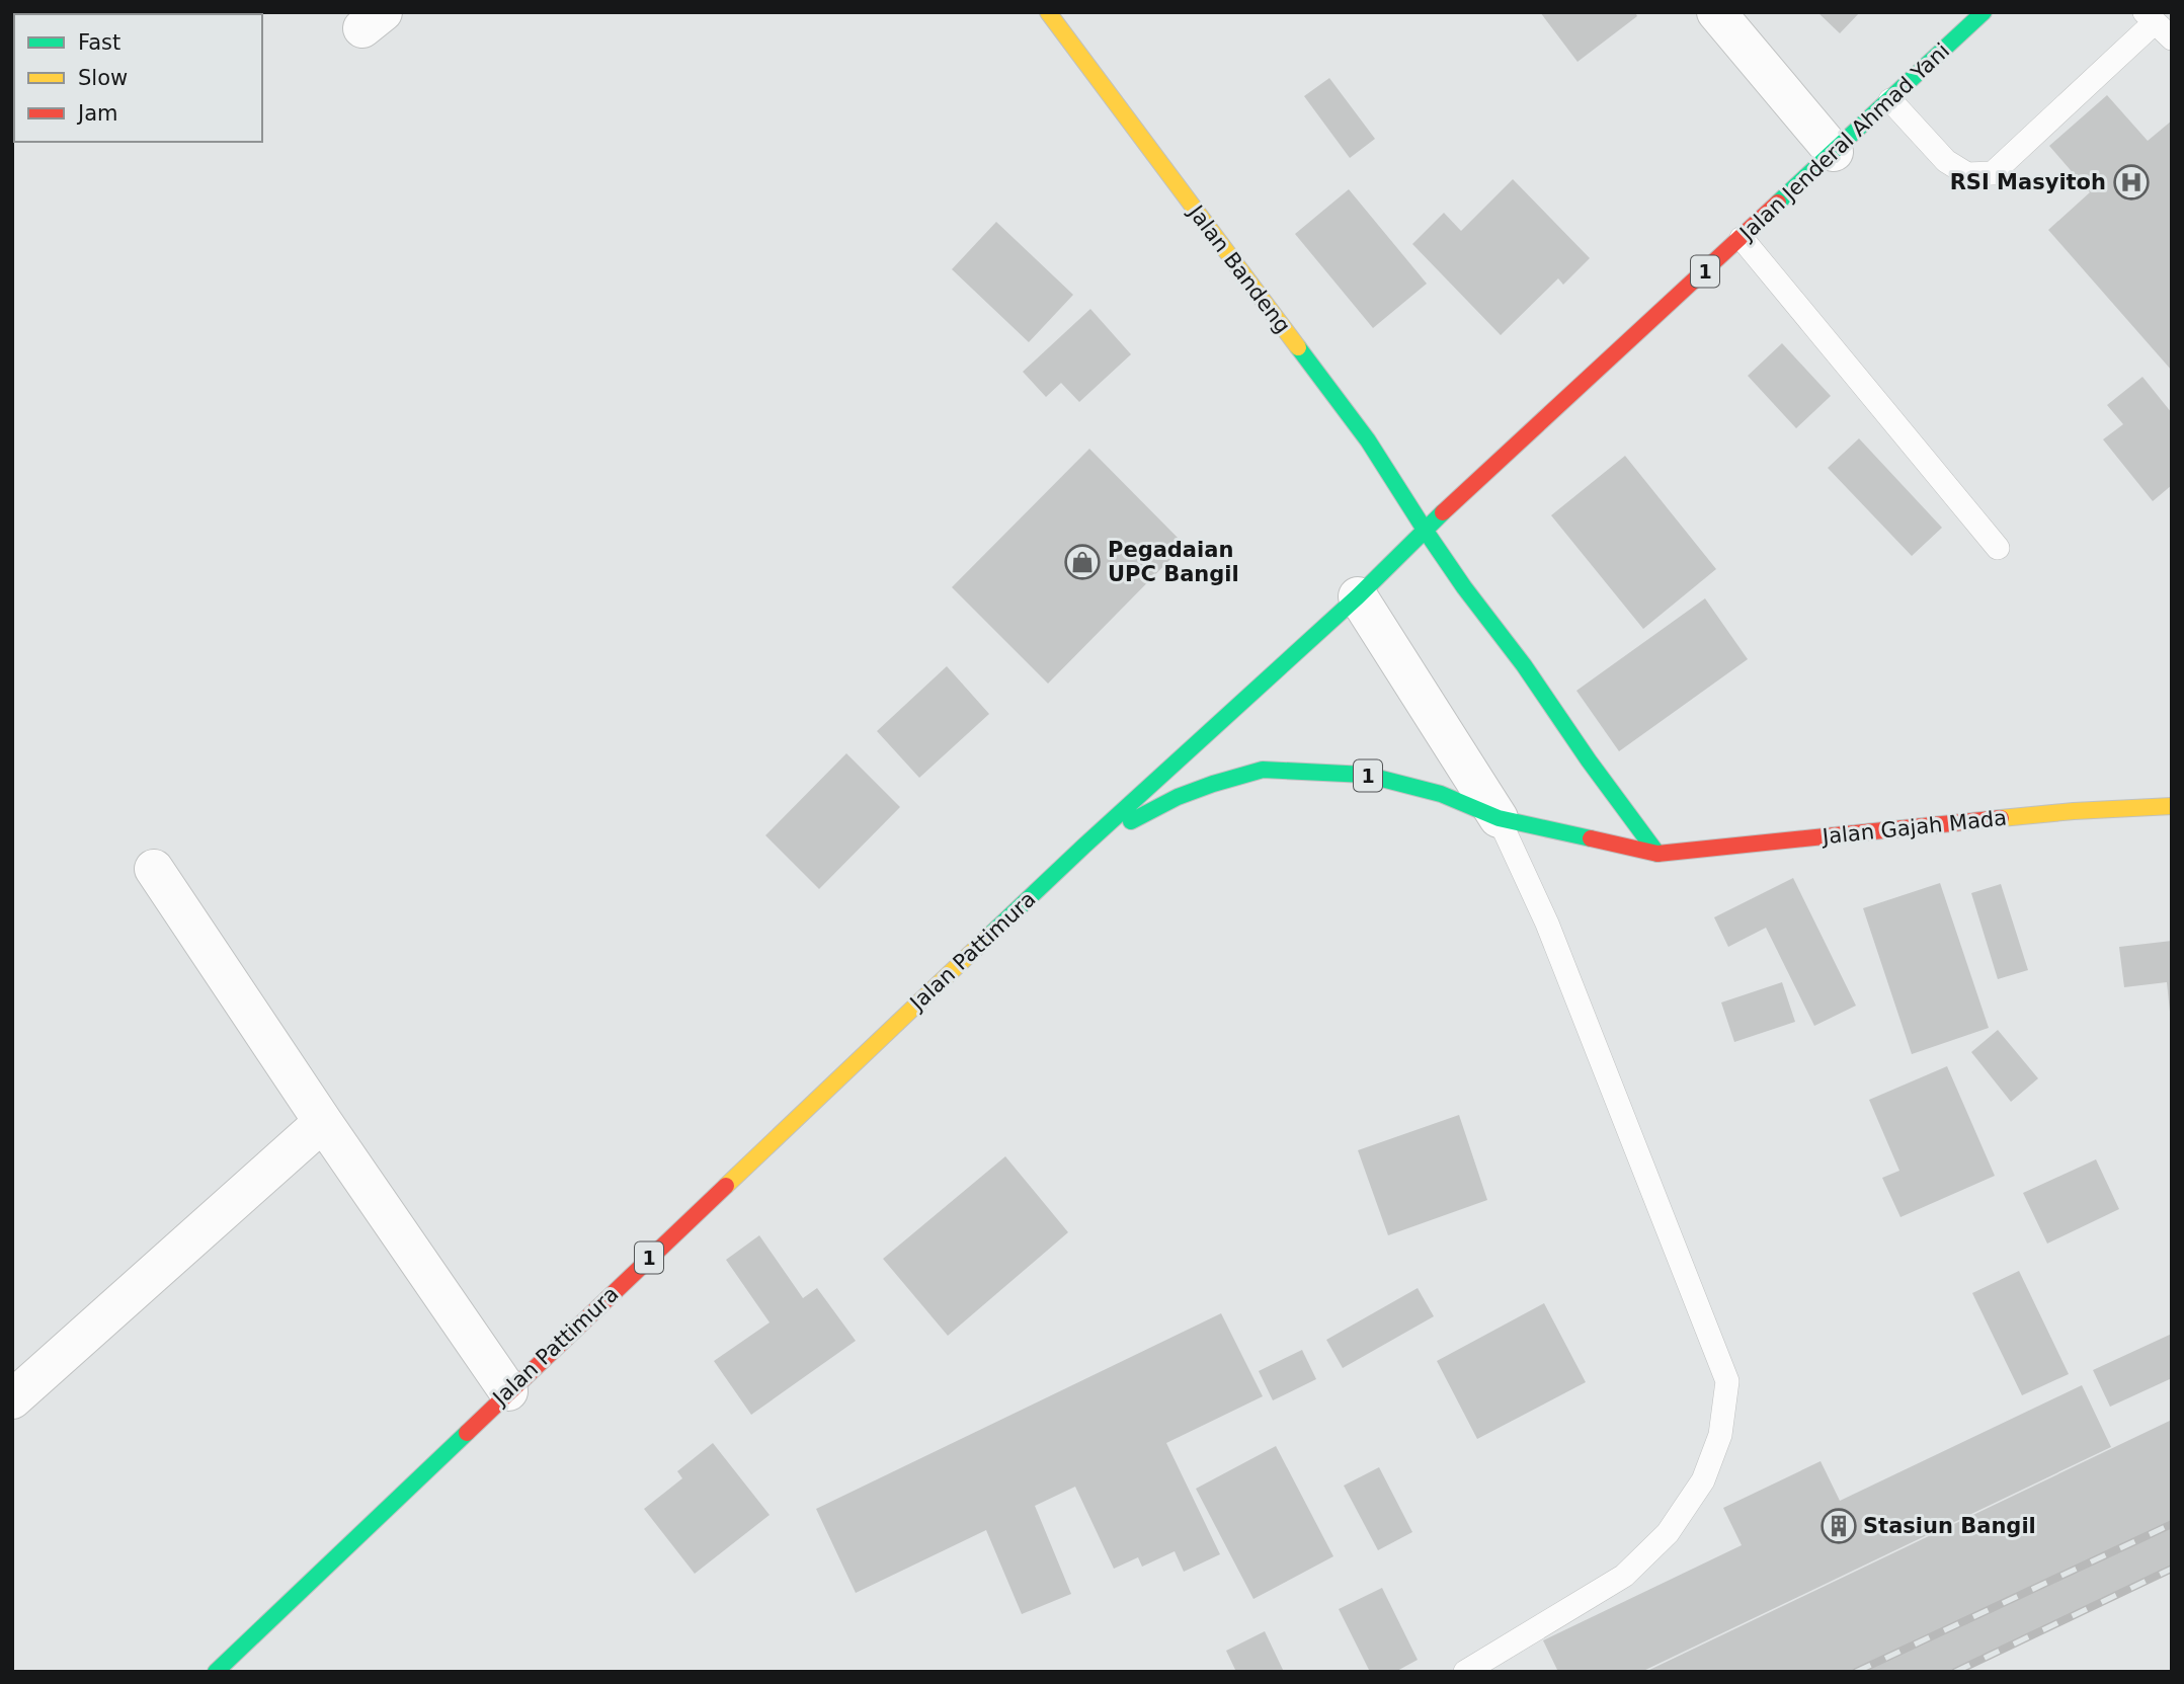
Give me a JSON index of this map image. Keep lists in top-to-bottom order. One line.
{"streets":{"main road":["Jalan Jenderal Ahmad Yani","Jalan Bandeng","1","Jalan Gajah Mada","Jalan Pattimura"]},"crossings":[["Jalan Jenderal Ahmad Yani","Jalan Bandeng"],["Jalan Jenderal Ahmad Yani","1"],["Jalan Bandeng","1"],["Jalan Bandeng","Jalan Gajah Mada"],["1","Jalan Gajah Mada"],["1","Jalan Pattimura"]],"places":{"hospital":["RSI Masyitoh"],"shop":["Pegadaian UPC Bangil"],"building":["Stasiun Bangil"]},"legend":["Fast","Slow","Jam"]}
